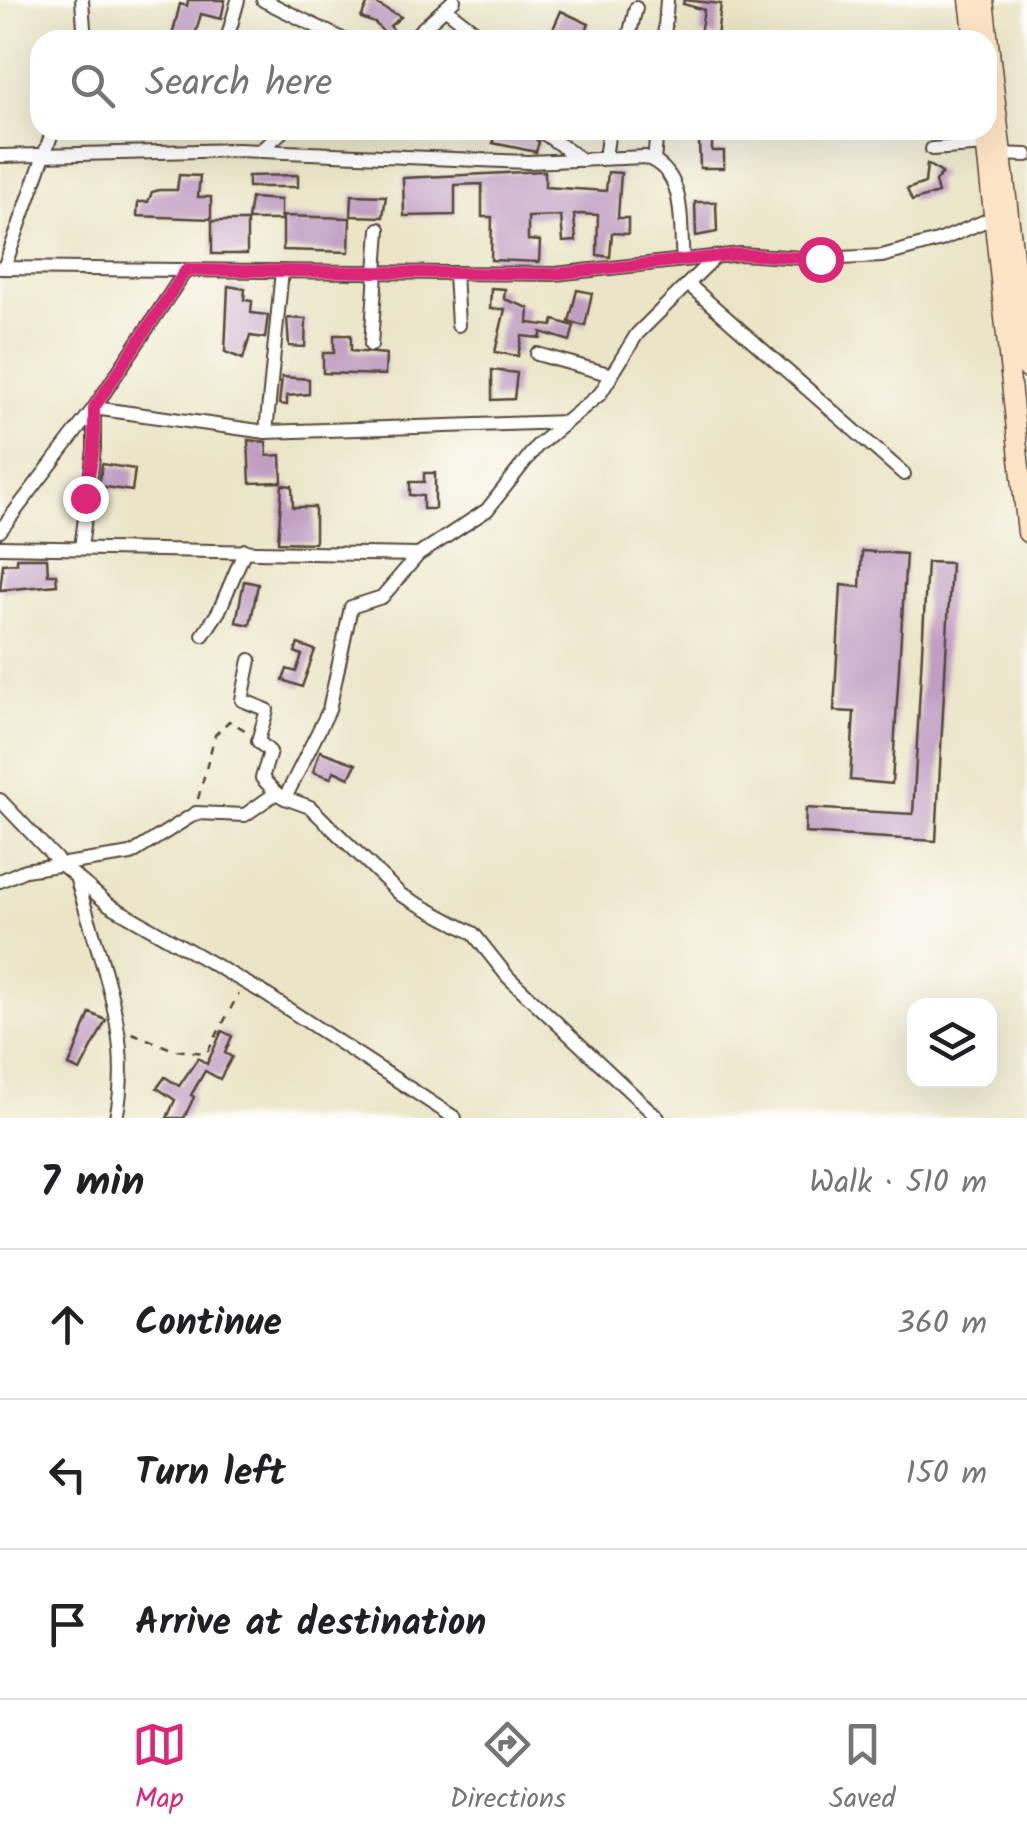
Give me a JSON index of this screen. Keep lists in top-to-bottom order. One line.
{"page":{"search":"Search here","heading":["7 min","Walk · 510 m"],"list":[["Continue","360 m"],["Turn left","150 m"],"Arrive at destination"],"nav":["Map","Directions","Saved"]}}
